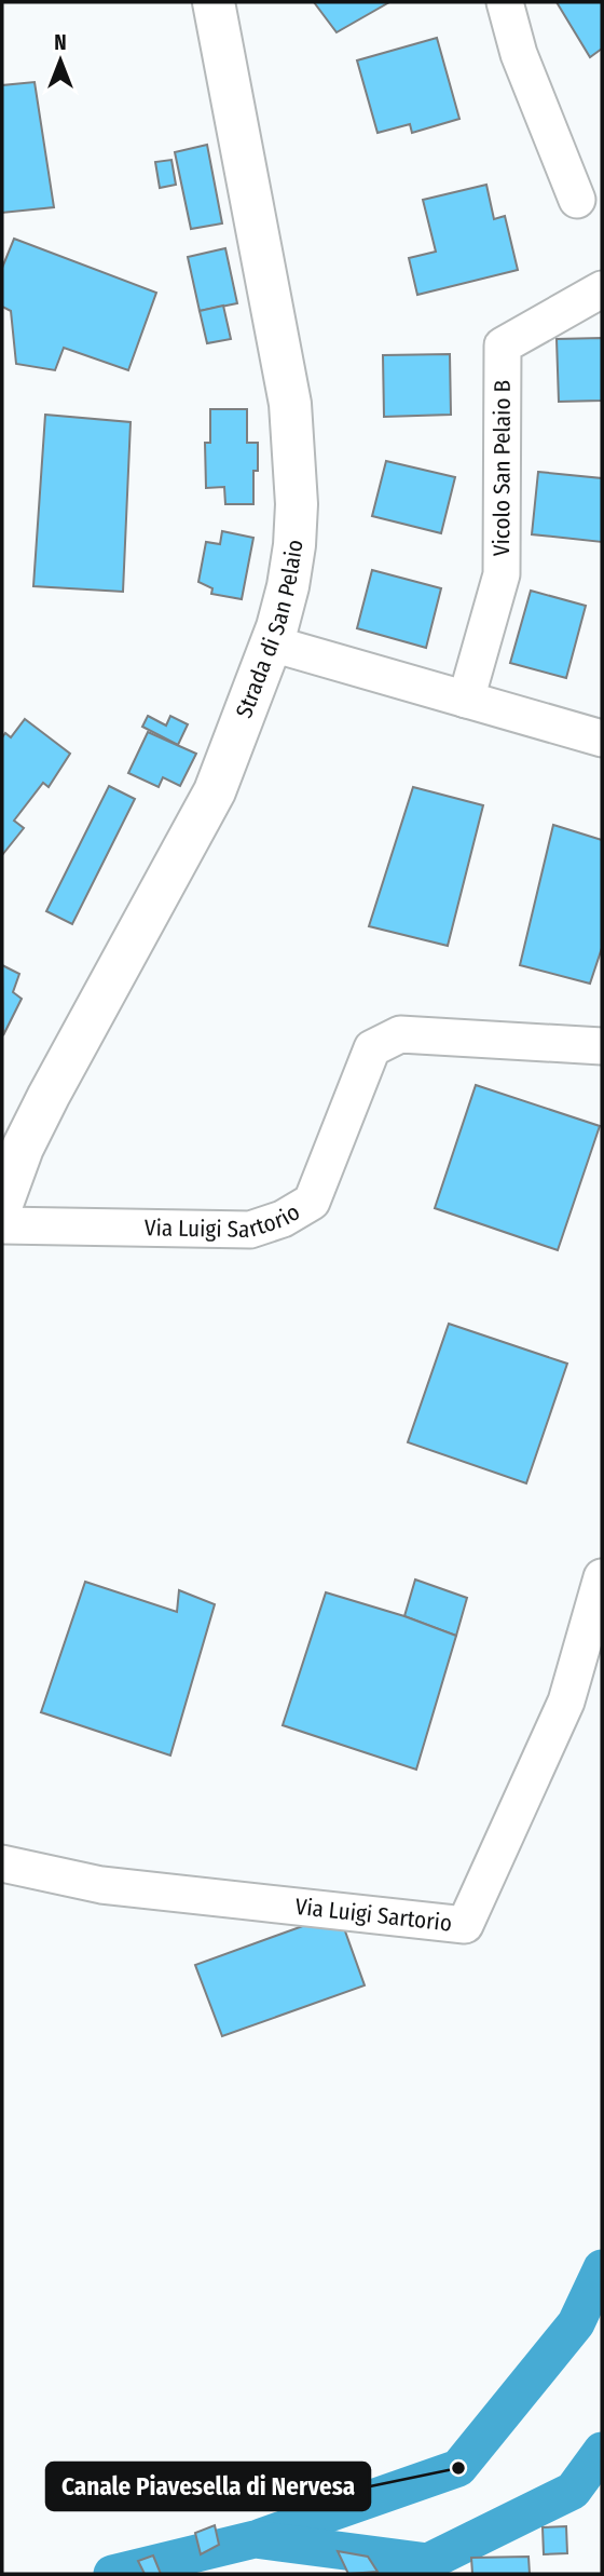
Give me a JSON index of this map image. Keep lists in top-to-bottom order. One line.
{"streets":{"street":["Vicolo San Pelaio B","Strada di San Pelaio","Via Luigi Sartorio"]},"places":["Canale Piavesella di Nervesa"],"north":"top"}
